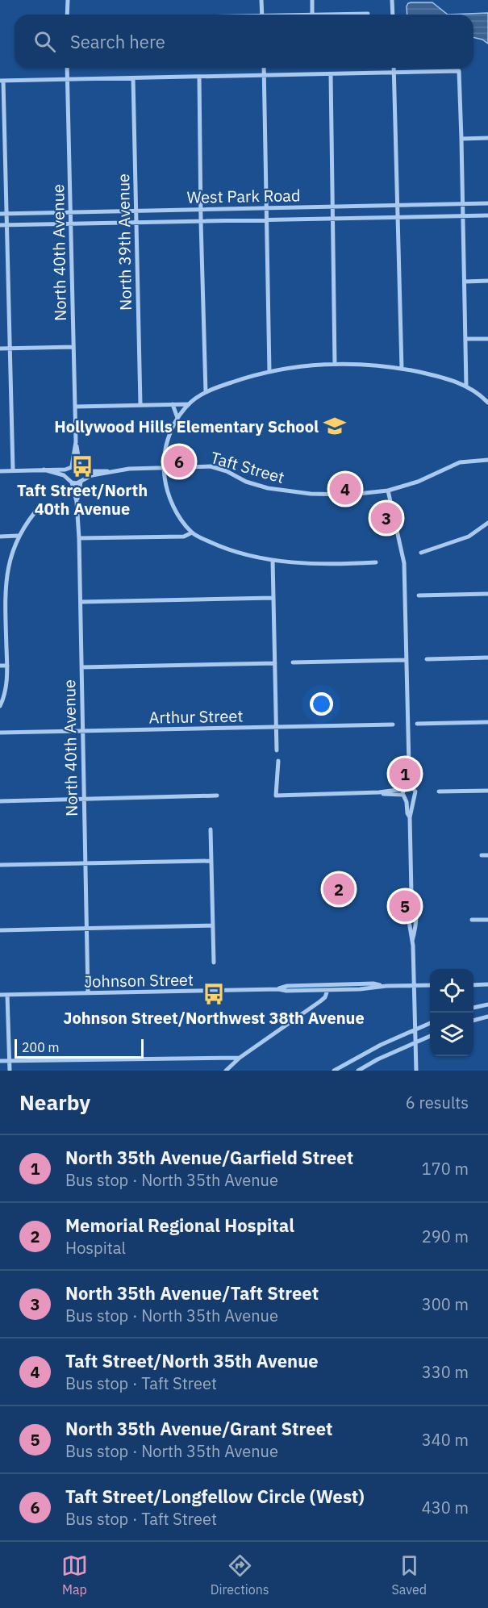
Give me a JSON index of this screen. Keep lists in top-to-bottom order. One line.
{"streets":{"street":["West Park Road","North 39th Avenue","North 40th Avenue","Taft Street","Arthur Street","Johnson Street"]},"crossings":[["West Park Road","North 39th Avenue"],["West Park Road","North 40th Avenue"],["North 40th Avenue","Taft Street"],["North 40th Avenue","Arthur Street"],["North 40th Avenue","Johnson Street"]],"places":{"school or university":["Hollywood Hills Elementary School"],"bus stop":["Taft Street/North 40th Avenue","Johnson Street/Northwest 38th Avenue"]},"scale_bar":"200 m","page":{"search":"Search here","pins":["6","4","3","1","2","5"],"scale":"200 m","heading":["Nearby","6 results"],"list":[{"mark":"1","name":"North 35th Avenue/Garfield Street","note":"Bus stop · North 35th Avenue","value":"170 m"},{"mark":"2","name":"Memorial Regional Hospital","note":"Hospital","value":"290 m"},{"mark":"3","name":"North 35th Avenue/Taft Street","note":"Bus stop · North 35th Avenue","value":"300 m"},{"mark":"4","name":"Taft Street/North 35th Avenue","note":"Bus stop · Taft Street","value":"330 m"},{"mark":"5","name":"North 35th Avenue/Grant Street","note":"Bus stop · North 35th Avenue","value":"340 m"},{"mark":"6","name":"Taft Street/Longfellow Circle (West)","note":"Bus stop · Taft Street","value":"430 m"}],"nav":["Map","Directions","Saved"]}}
